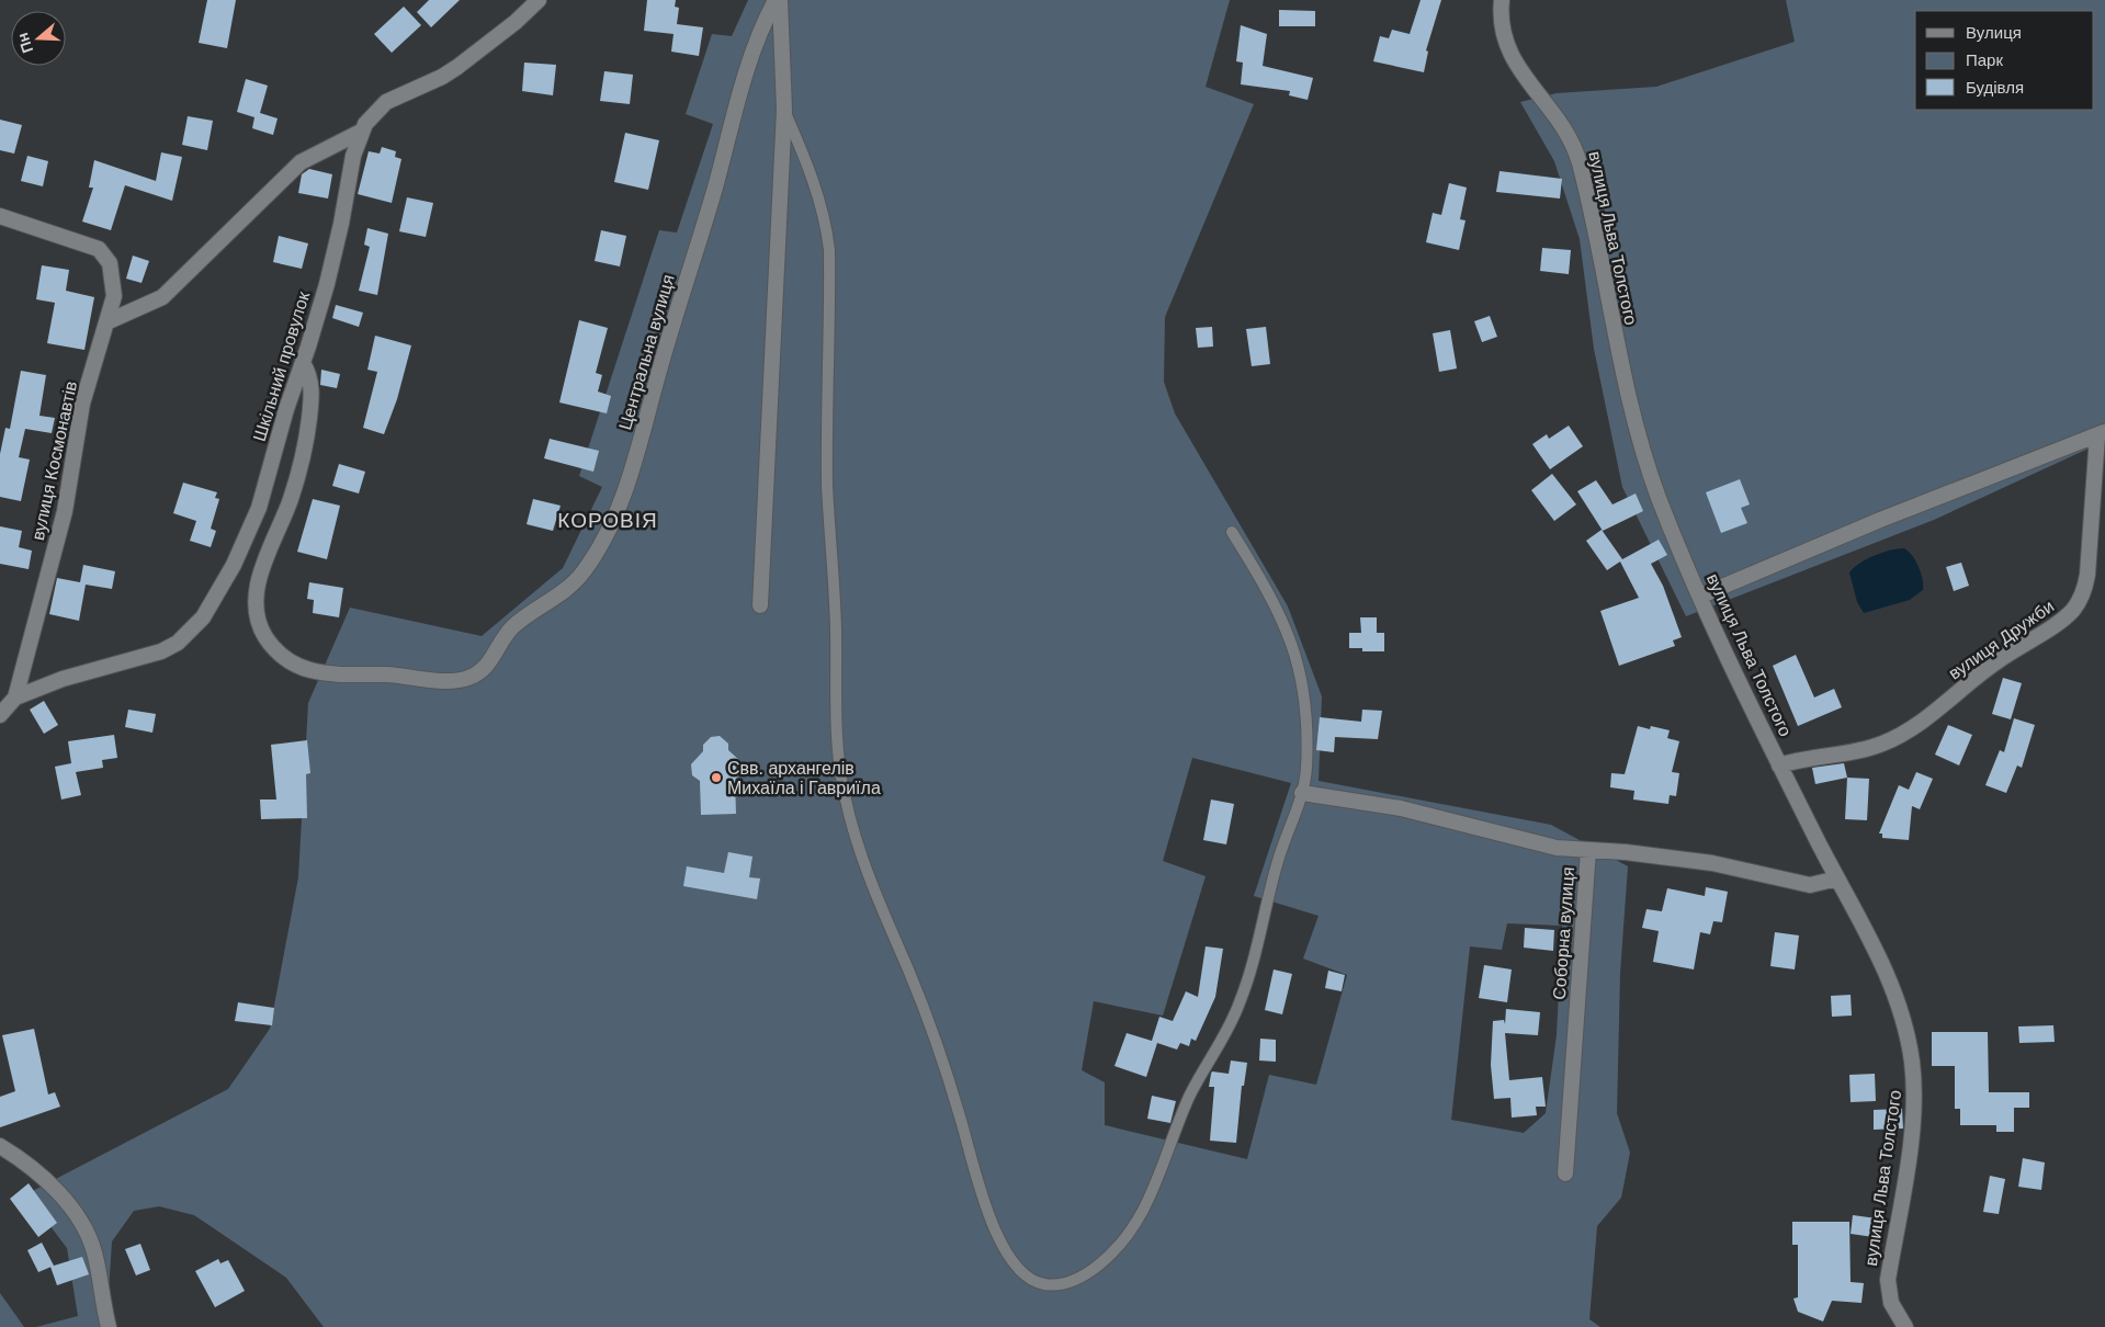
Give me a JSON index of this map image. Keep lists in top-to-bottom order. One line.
{"streets":{"street":["вулиця Льва Толстого","Центральна вулиця","Шкільний провулок","вулиця Космонавтів","вулиця Дружби","Соборна вулиця"]},"crossings":[["вулиця Льва Толстого","вулиця Дружби"],["вулиця Льва Толстого","Соборна вулиця"],["Центральна вулиця","Шкільний провулок"],["Шкільний провулок","вулиця Космонавтів"]],"districts":["КОРОВІЯ"],"places":["Свв. архангелів Михаїла і Гавриїла"],"legend":["Вулиця","Парк","Будівля"],"north":"left"}
